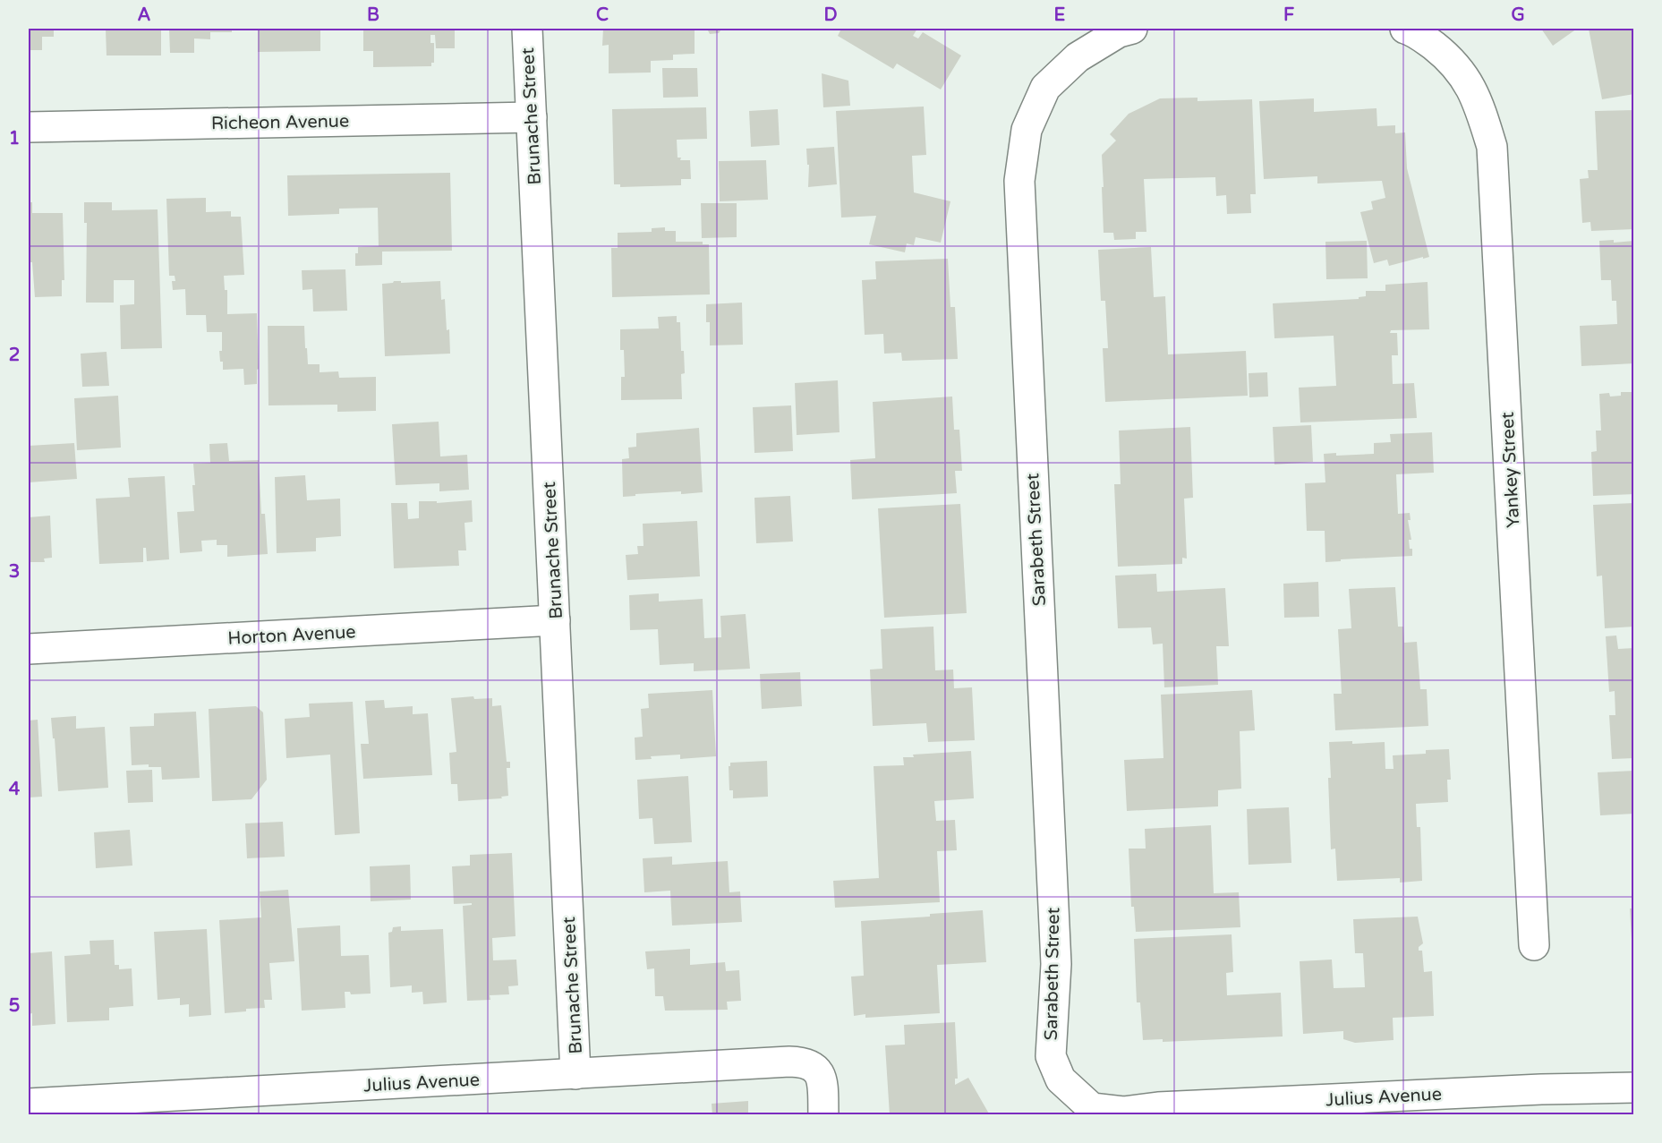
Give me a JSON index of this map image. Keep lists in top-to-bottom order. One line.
{"streets":{"street":["Brunache Street","Richeon Avenue","Yankey Street","Sarabeth Street","Horton Avenue","Julius Avenue"]},"crossings":[["Brunache Street","Richeon Avenue"],["Brunache Street","Horton Avenue"],["Brunache Street","Julius Avenue"],["Sarabeth Street","Julius Avenue"]],"grid":{"columns":["A","B","C","D","E","F","G"],"rows":["1","2","3","4","5"]}}
